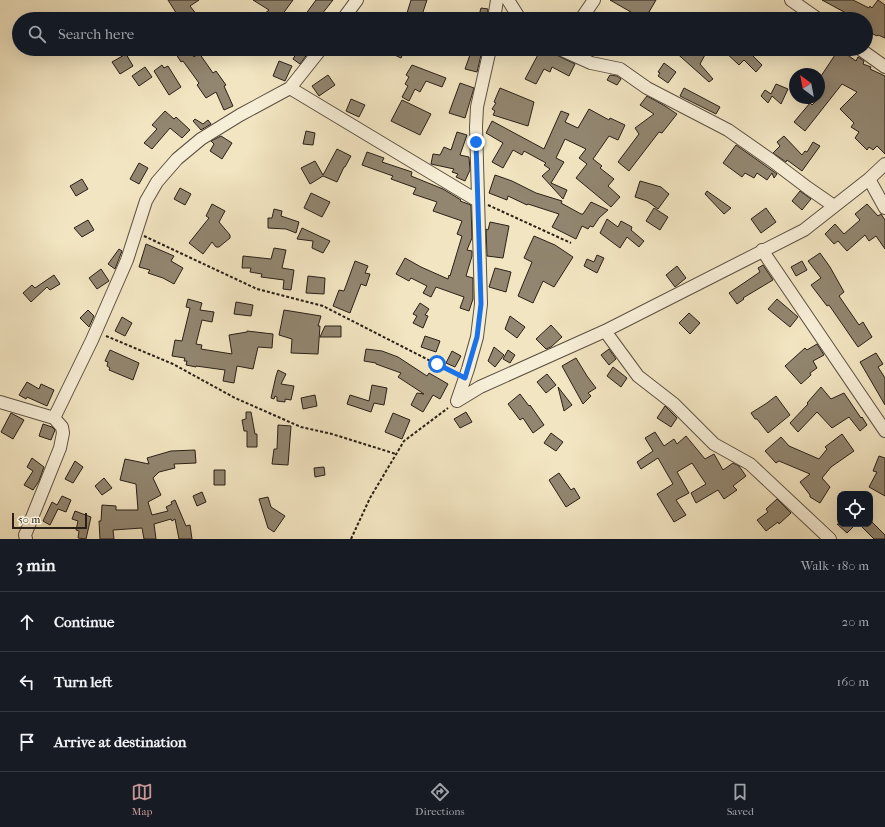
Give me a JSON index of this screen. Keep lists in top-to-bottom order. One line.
{"scale_bar":"50 m","north":"top left","page":{"search":"Search here","scale":"50 m","heading":["3 min","Walk · 180 m"],"list":[["Continue","20 m"],["Turn left","160 m"],"Arrive at destination"],"nav":["Map","Directions","Saved"]}}
